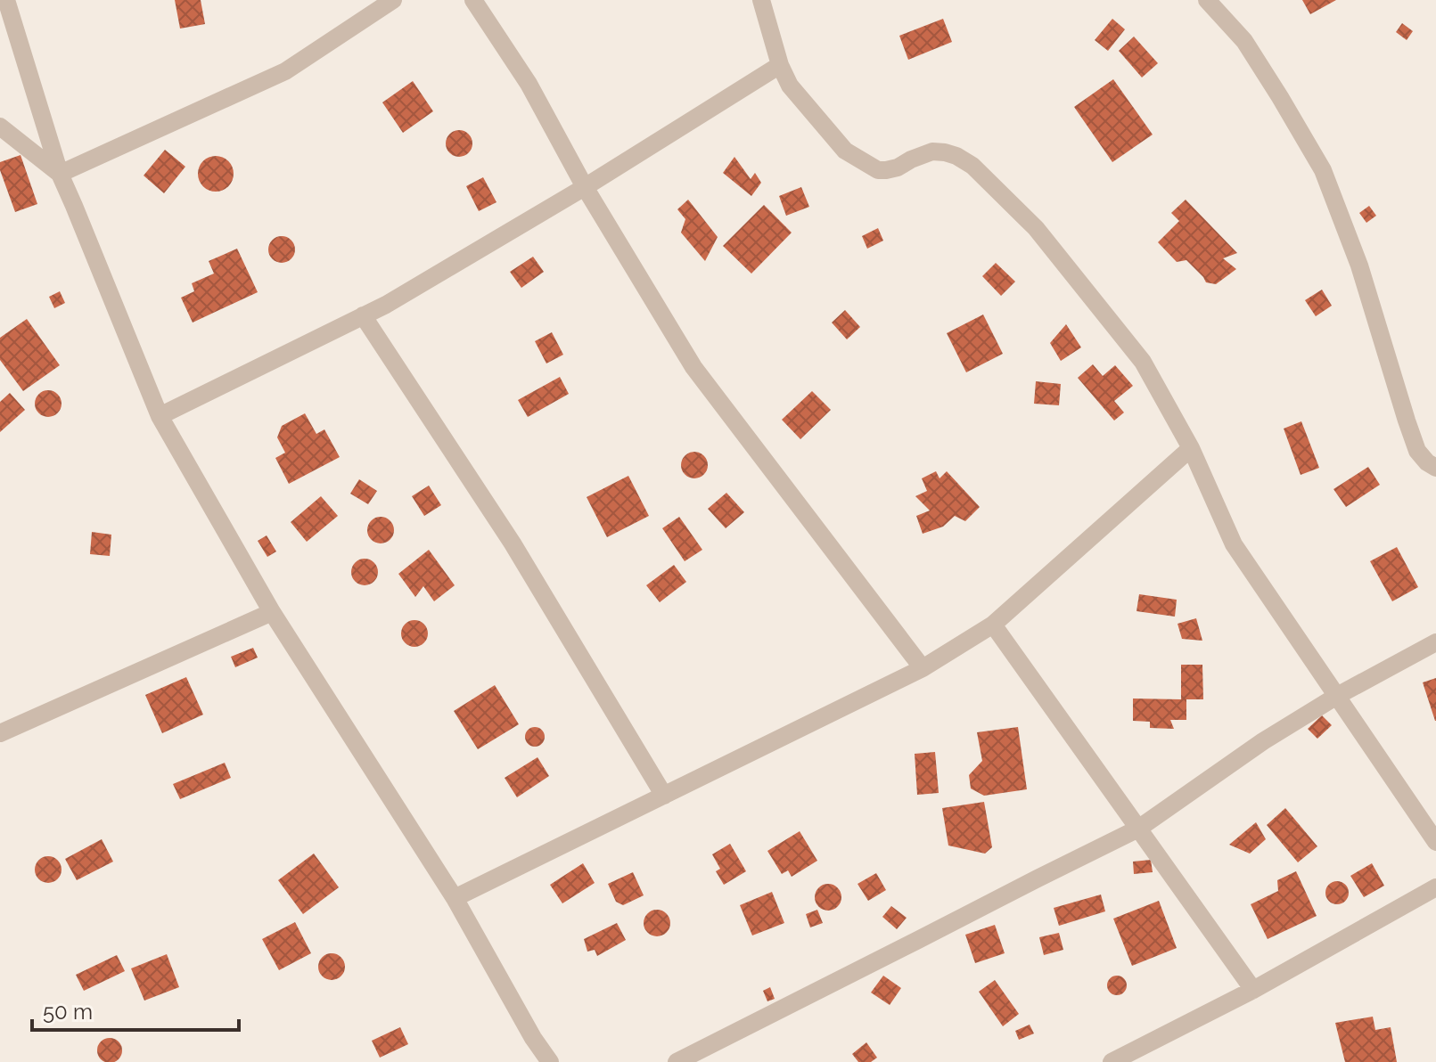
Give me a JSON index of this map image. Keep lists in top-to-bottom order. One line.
{"scale_bar":"50 m"}
